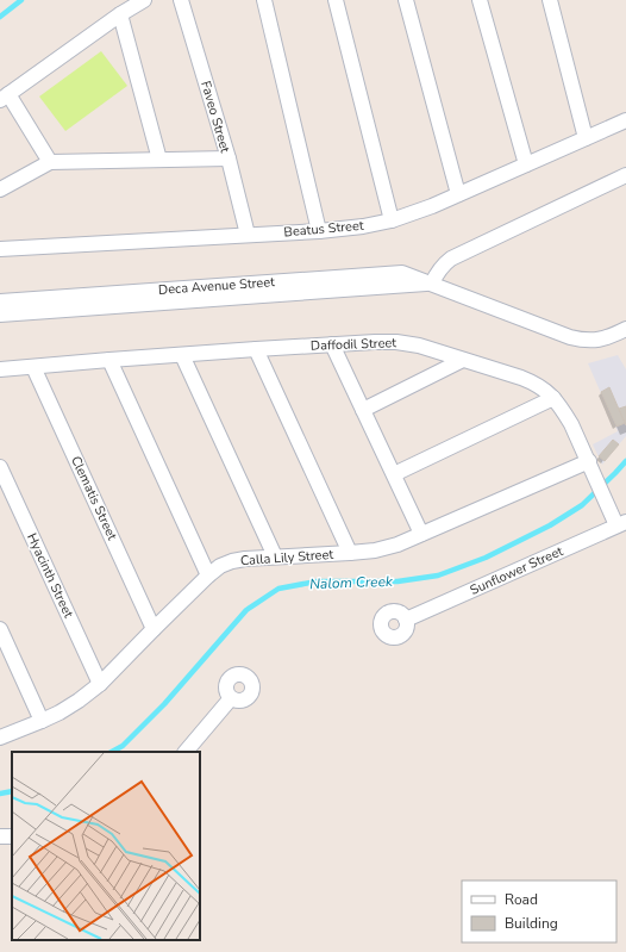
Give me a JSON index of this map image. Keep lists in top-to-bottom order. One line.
{"streets":{"street":["Faveo Street","Beatus Street","Deca Avenue Street","Daffodil Street","Clematis Street","Calla Lily Street","Sunflower Street","Hyacinth Street"]},"crossings":[["Faveo Street","Beatus Street"],["Daffodil Street","Clematis Street"],["Daffodil Street","Calla Lily Street"],["Daffodil Street","Sunflower Street"],["Clematis Street","Calla Lily Street"],["Calla Lily Street","Hyacinth Street"]],"water":["Nalom Creek"],"legend":["Road","Building"]}
